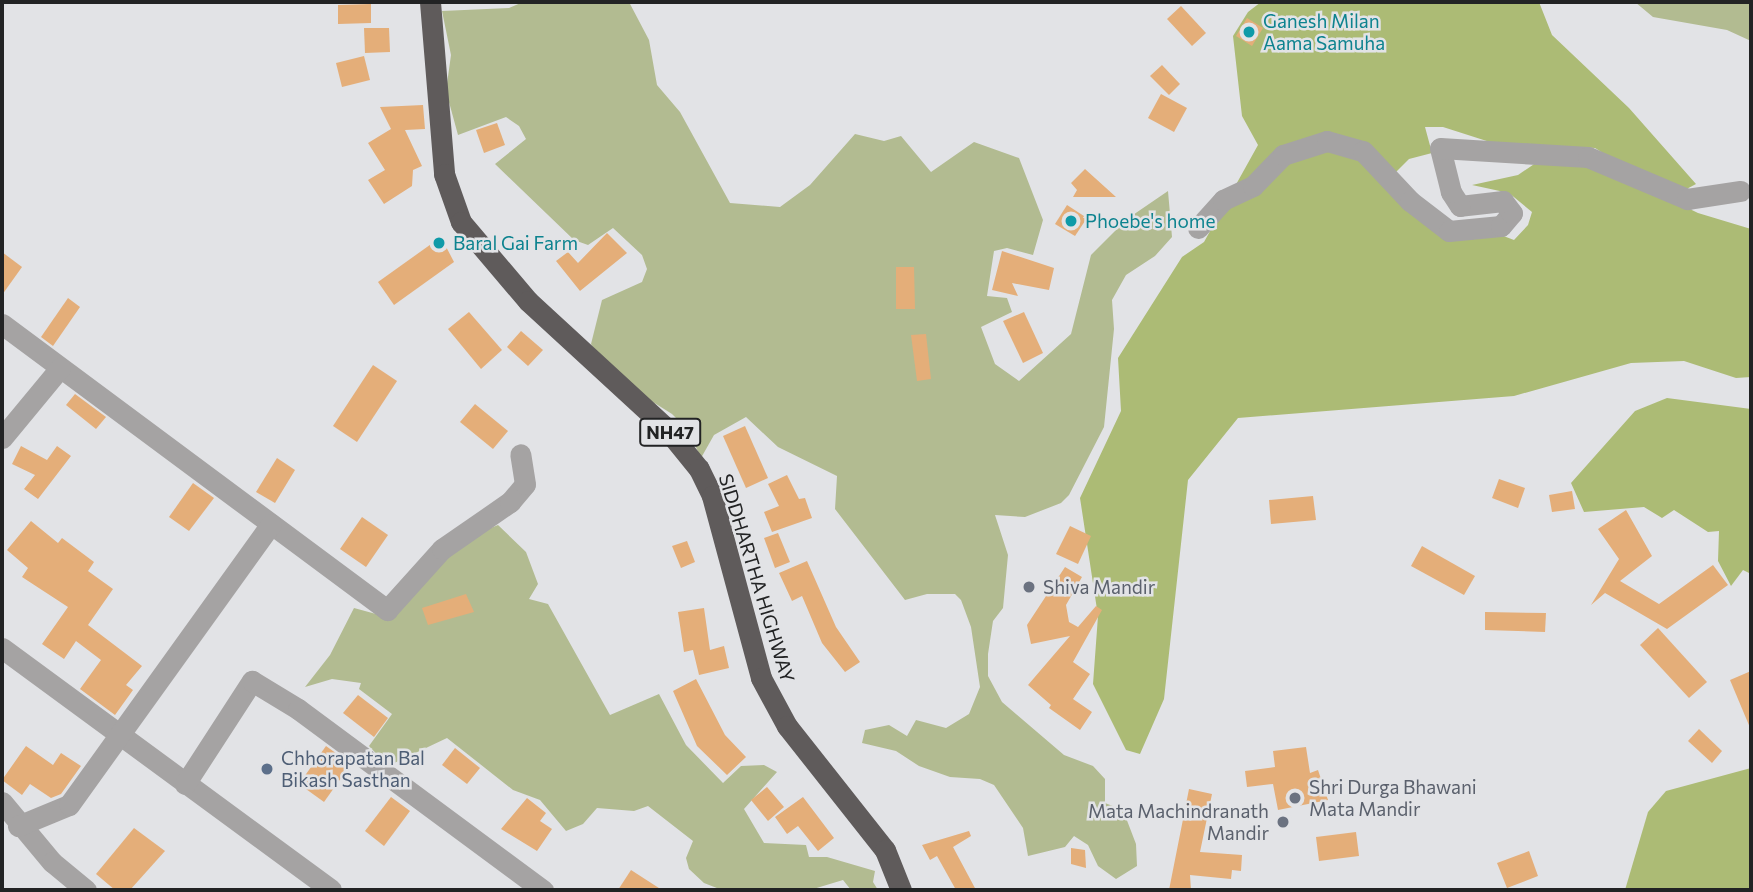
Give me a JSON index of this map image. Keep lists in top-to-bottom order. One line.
{"streets":{"highway":["NH47","SIDDHARTHA HIGHWAY"]},"places":["Ganesh Milan Aama Samuha","Phoebe's home","Baral Gai Farm","Shiva Mandir","Chhorapatan Bal Bikash Sasthan","Shri Durga Bhawani Mata Mandir","Mata Machindranath Mandir"]}
